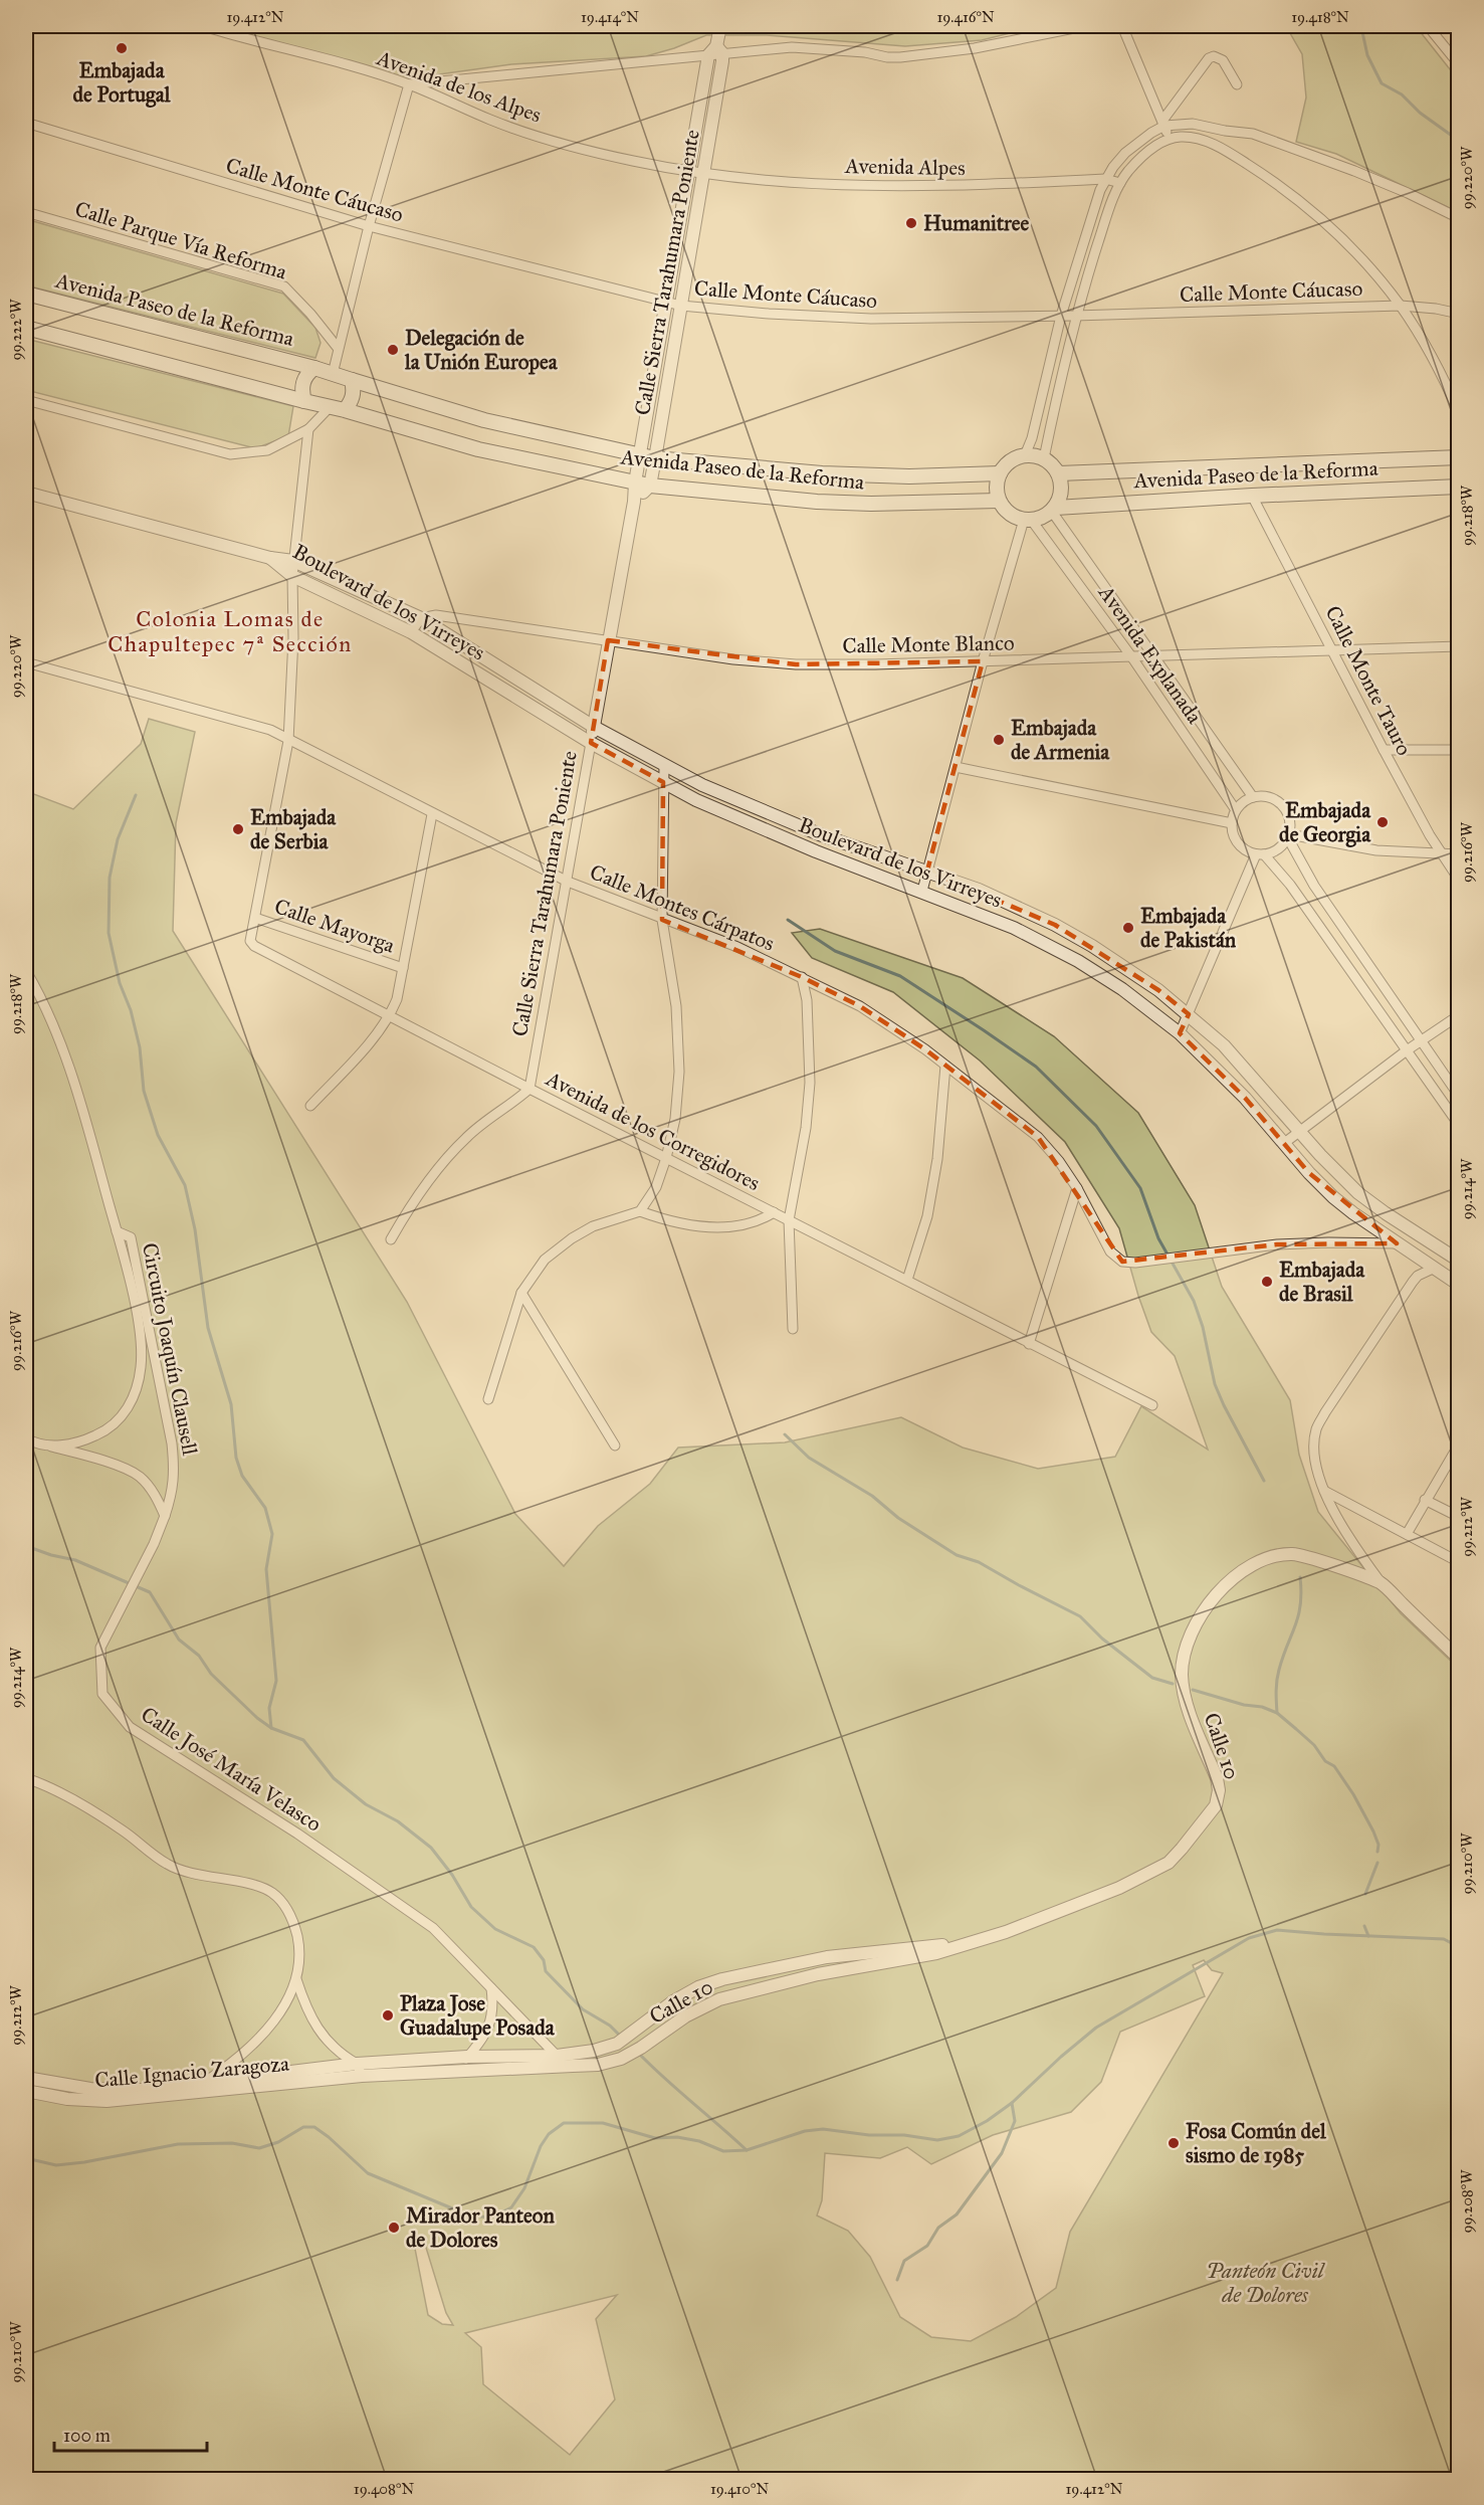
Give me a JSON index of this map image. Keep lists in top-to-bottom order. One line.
{"streets":{"main road":["Avenida Paseo de la Reforma"],"street":["Avenida de los Alpes","Avenida Alpes","Calle Monte Cáucaso","Calle Parque Vía Reforma","Calle Sierra Tarahumara Poniente","Boulevard de los Virreyes","Calle Monte Blanco","Avenida Explanada","Calle Monte Tauro","Calle Montes Cárpatos","Calle Mayorga","Avenida de los Corregidores","Circuito Joaquín Clausell","Calle 10","Calle José María Velasco","Calle Ignacio Zaragoza"]},"crossings":[["Avenida de los Alpes","Avenida Alpes"],["Avenida de los Alpes","Calle Sierra Tarahumara Poniente"],["Avenida Alpes","Calle Sierra Tarahumara Poniente"],["Calle Monte Cáucaso","Calle Sierra Tarahumara Poniente"],["Calle Sierra Tarahumara Poniente","Avenida Paseo de la Reforma"],["Calle Sierra Tarahumara Poniente","Boulevard de los Virreyes"],["Calle Sierra Tarahumara Poniente","Calle Monte Blanco"],["Calle Sierra Tarahumara Poniente","Calle Montes Cárpatos"],["Calle Sierra Tarahumara Poniente","Avenida de los Corregidores"],["Avenida Paseo de la Reforma","Avenida Explanada"],["Avenida Paseo de la Reforma","Calle Monte Tauro"],["Boulevard de los Virreyes","Calle Monte Blanco"],["Boulevard de los Virreyes","Calle Montes Cárpatos"],["Calle Monte Blanco","Avenida Explanada"],["Calle Monte Blanco","Calle Monte Tauro"],["Calle Mayorga","Avenida de los Corregidores"],["Circuito Joaquín Clausell","Calle José María Velasco"],["Calle 10","Calle José María Velasco"],["Calle 10","Calle Ignacio Zaragoza"]],"districts":["Colonia Lomas de Chapultepec 7ª Sección"],"parks":["Panteón Civil de Dolores"],"places":["Embajada de Portugal","Humanitree","Delegación de la Unión Europea","Embajada de Armenia","Embajada de Georgia","Embajada de Serbia","Embajada de Pakistán","Embajada de Brasil","Plaza Jose Guadalupe Posada","Fosa Común del sismo de 1985","Mirador Panteon de Dolores"],"scale_bar":"100 m","coordinates":["19.412°N","19.414°N","19.416°N","19.418°N","99.220°W","99.222°W","99.218°W","99.216°W","99.214°W","99.212°W","99.210°W","99.208°W","19.408°N","19.410°N"]}
